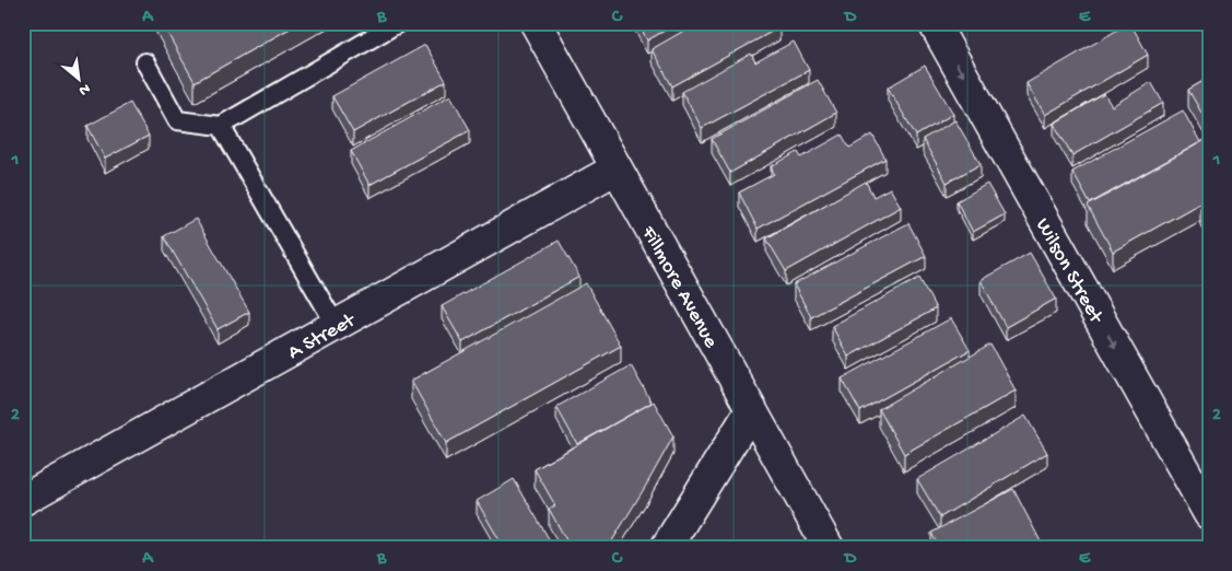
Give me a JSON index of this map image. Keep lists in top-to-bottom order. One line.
{"streets":{"street":["Wilson Street","Fillmore Avenue","A Street"]},"crossings":[["Fillmore Avenue","A Street"]],"one_way":["Wilson Street"],"north":"bottom right","grid":{"columns":["A","B","C","D","E"],"rows":["1","2"]}}
